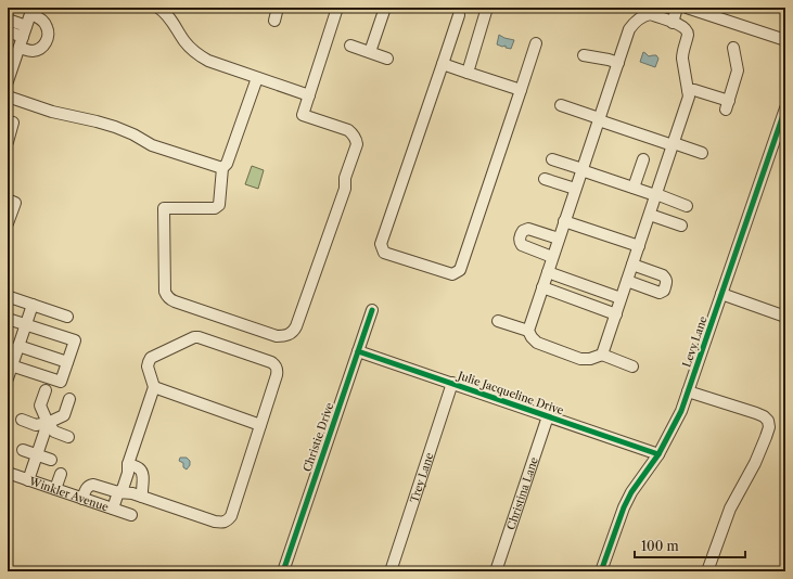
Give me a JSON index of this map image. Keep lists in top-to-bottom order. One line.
{"streets":{"street":["Levy Lane","Julie Jacqueline Drive","Christie Drive","Trey Lane","Christina Lane","Winkler Avenue"]},"crossings":[["Levy Lane","Julie Jacqueline Drive"],["Julie Jacqueline Drive","Christie Drive"],["Julie Jacqueline Drive","Trey Lane"],["Julie Jacqueline Drive","Christina Lane"]],"scale_bar":"100 m"}
